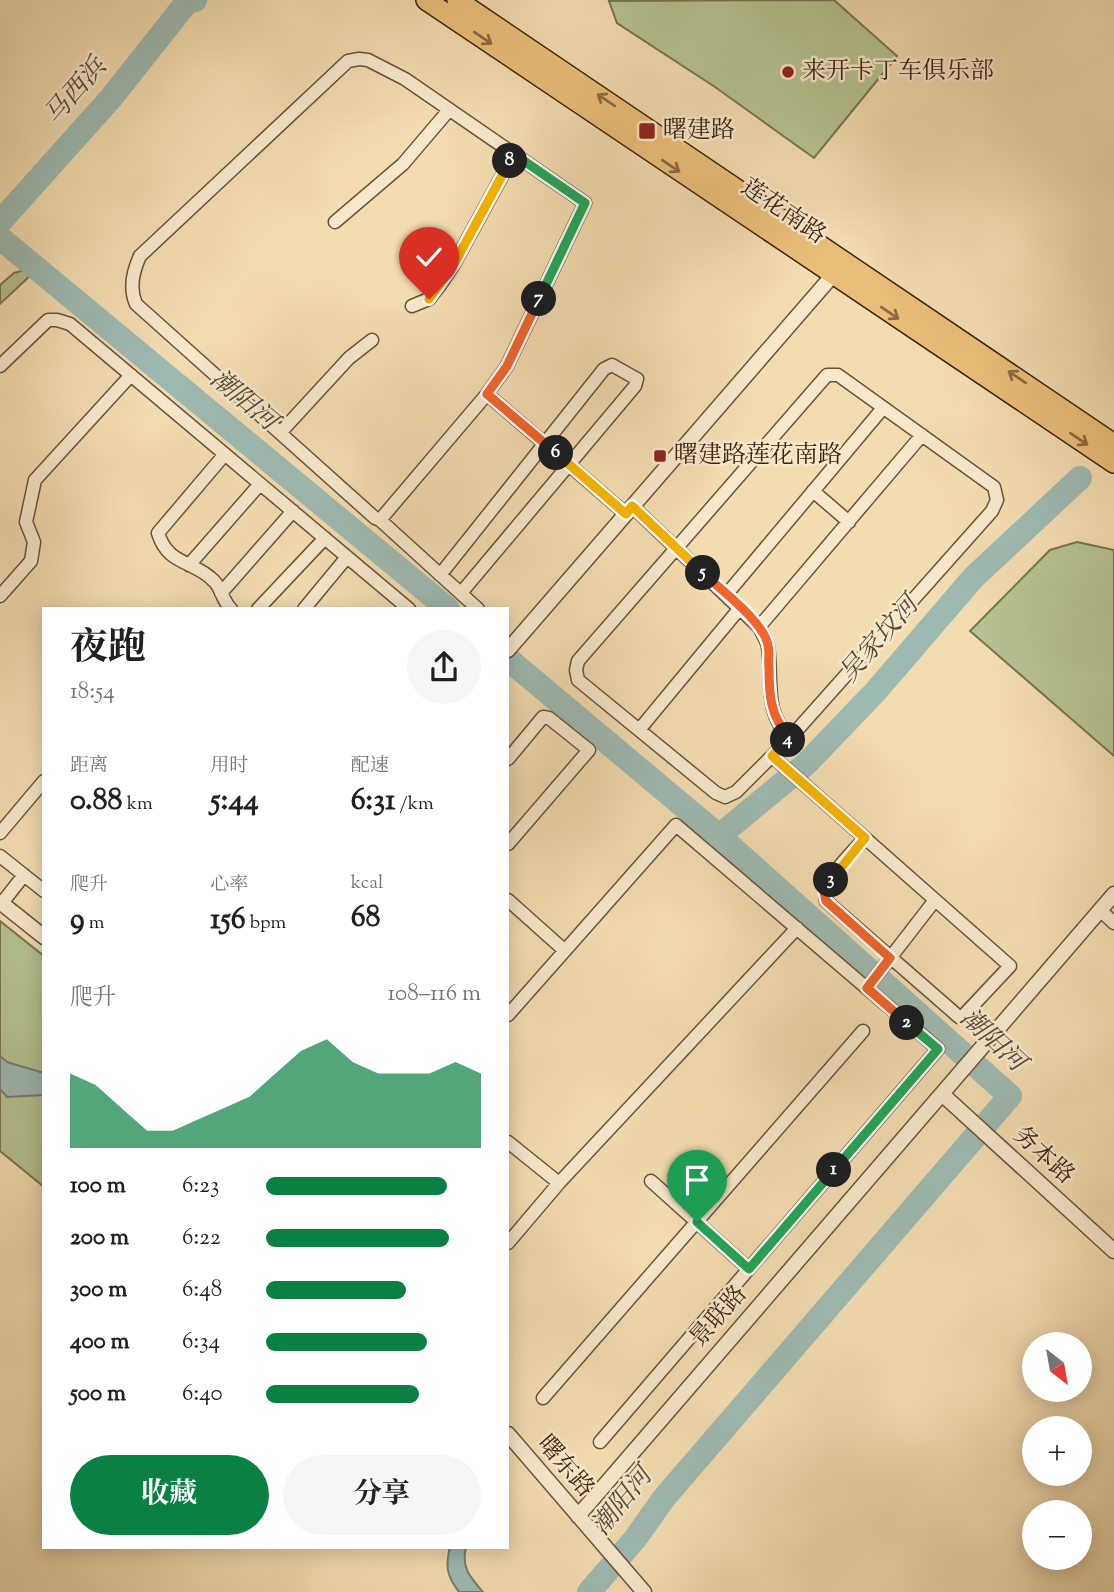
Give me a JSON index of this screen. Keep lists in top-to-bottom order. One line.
{"streets":{"main road":["莲花南路"],"street":["务本路","景联路","曙东路"]},"crossings":[["务本路","景联路"],["景联路","曙东路"]],"water":["马西浜","潮阳河","吴家坟河"],"places":{"other":["来开卡丁车俱乐部"],"transit":["曙建路","曙建路莲花南路"]},"north":"bottom right","page":{"pins":["8","7","6","5","4","3","2","1"],"heading":["夜跑","18:54"],"stats":[["距离","0.88 km"],["用时","5:44"],["配速","6:31 /km"],["爬升","9 m"],["心率","156 bpm"],["kcal","68"]],"chart":["爬升","108–116 m"],"list":[{"name":"100 m","note":"6:23"},{"name":"200 m","note":"6:22"},{"name":"300 m","note":"6:48"},{"name":"400 m","note":"6:34"},{"name":"500 m","note":"6:40"}],"map_buttons":["+","−"],"buttons":["收藏","分享"]}}
